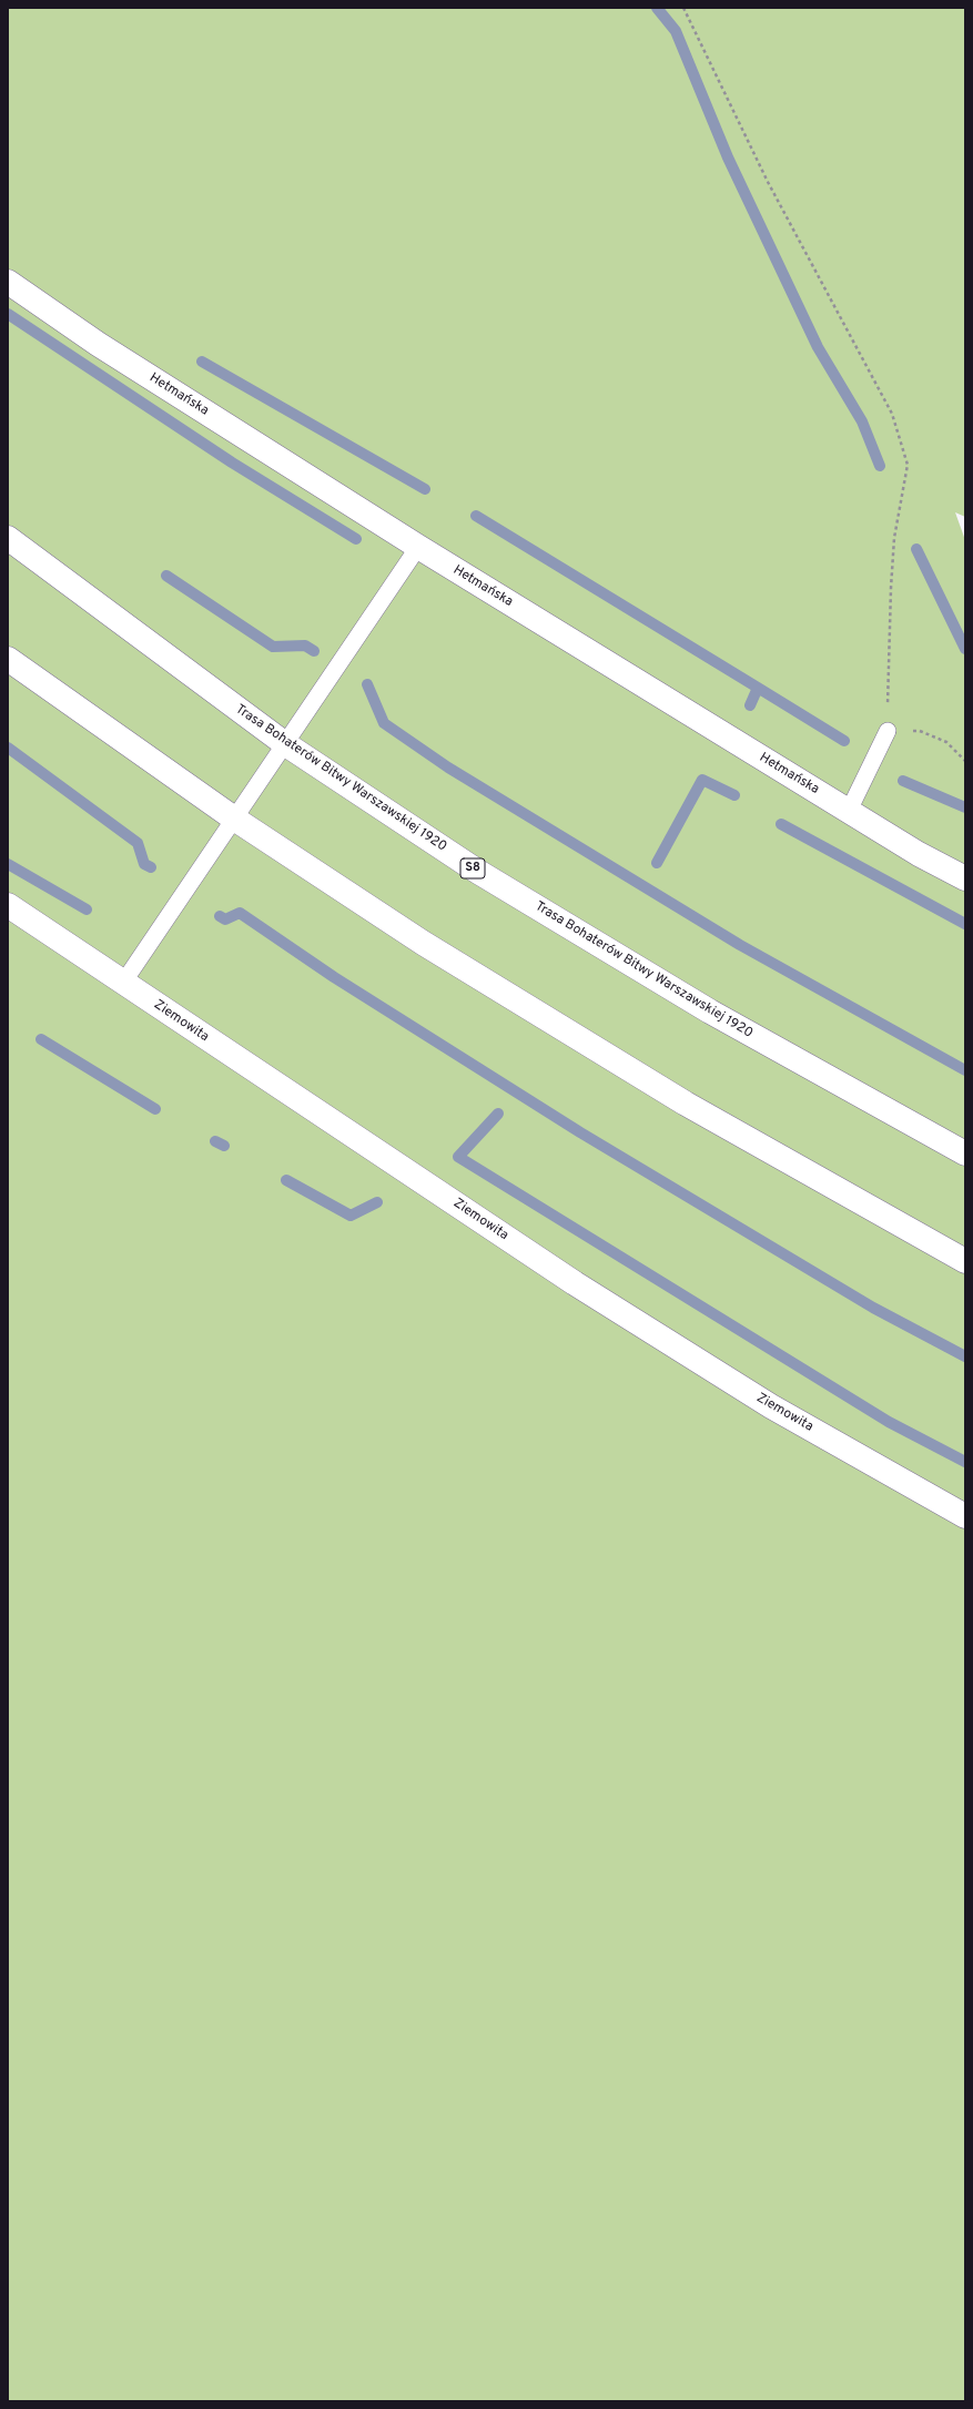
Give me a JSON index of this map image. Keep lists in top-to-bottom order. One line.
{"streets":{"main road":["Hetmańska","Trasa Bohaterów Bitwy Warszawskiej 1920","S8","Ziemowita"]}}
